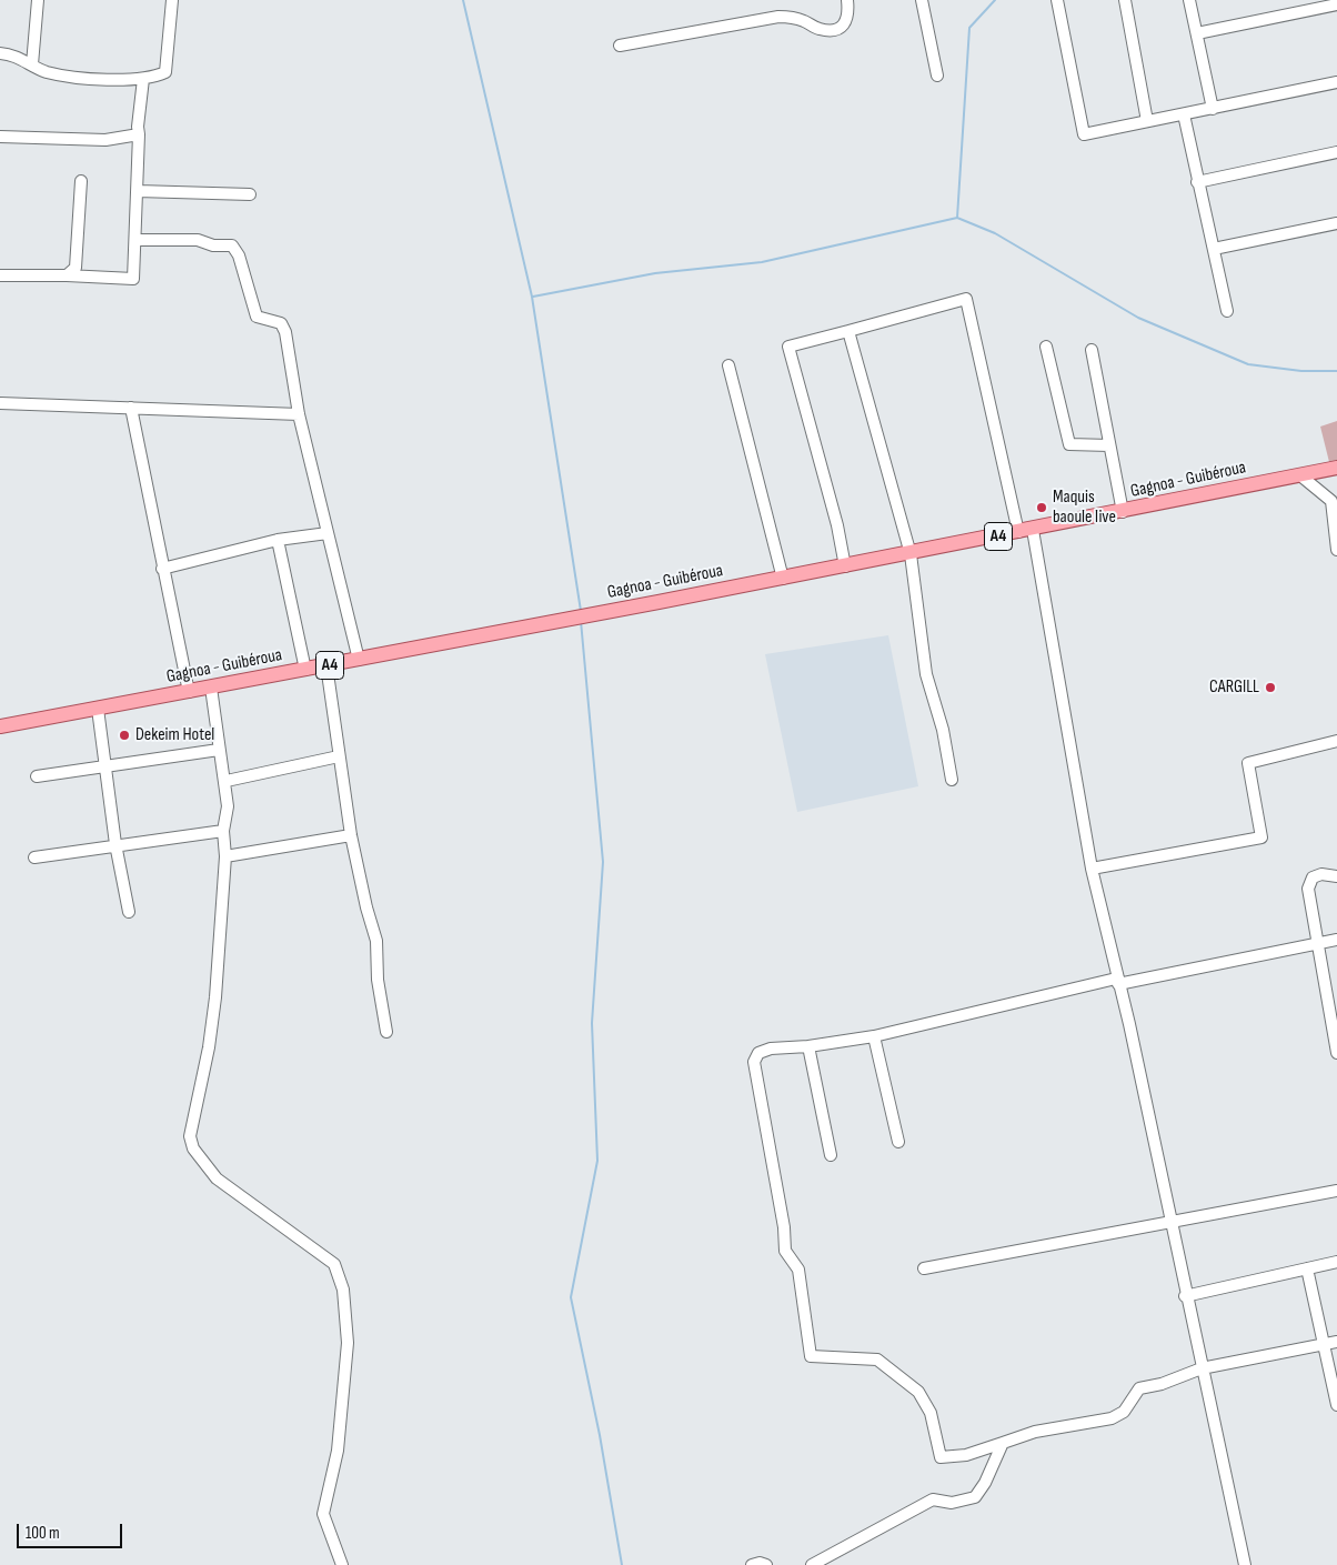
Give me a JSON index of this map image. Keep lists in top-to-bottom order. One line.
{"streets":{"main road":["Gagnoa - Guibéroua","A4"]},"places":["Maquis baoule live","CARGILL","Dekeim Hotel"],"scale_bar":"100 m"}
